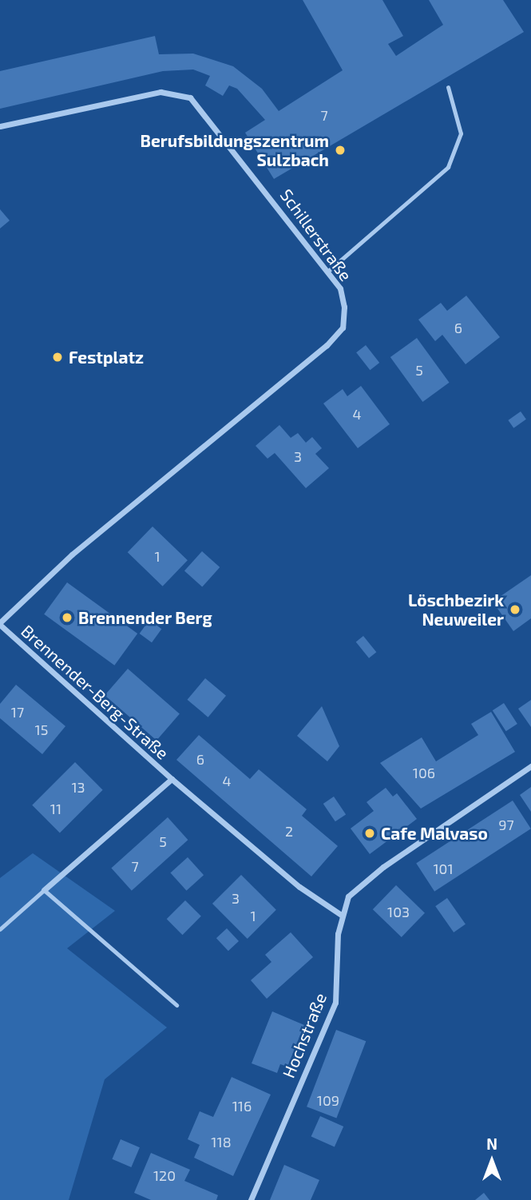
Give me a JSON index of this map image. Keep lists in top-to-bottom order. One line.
{"streets":{"street":["Schillerstraße","Brennender-Berg-Straße","Hochstraße"]},"crossings":[["Schillerstraße","Brennender-Berg-Straße"],["Brennender-Berg-Straße","Hochstraße"]],"places":["Berufsbildungszentrum Sulzbach","Festplatz","Löschbezirk Neuweiler","Brennender Berg","Cafe Malvaso"],"house_numbers":["7","6","5","4","3","1","17","15","6","106","4","13","11","97","2","5","7","101","3","103","1","109","116","118","120"],"north":"top"}
